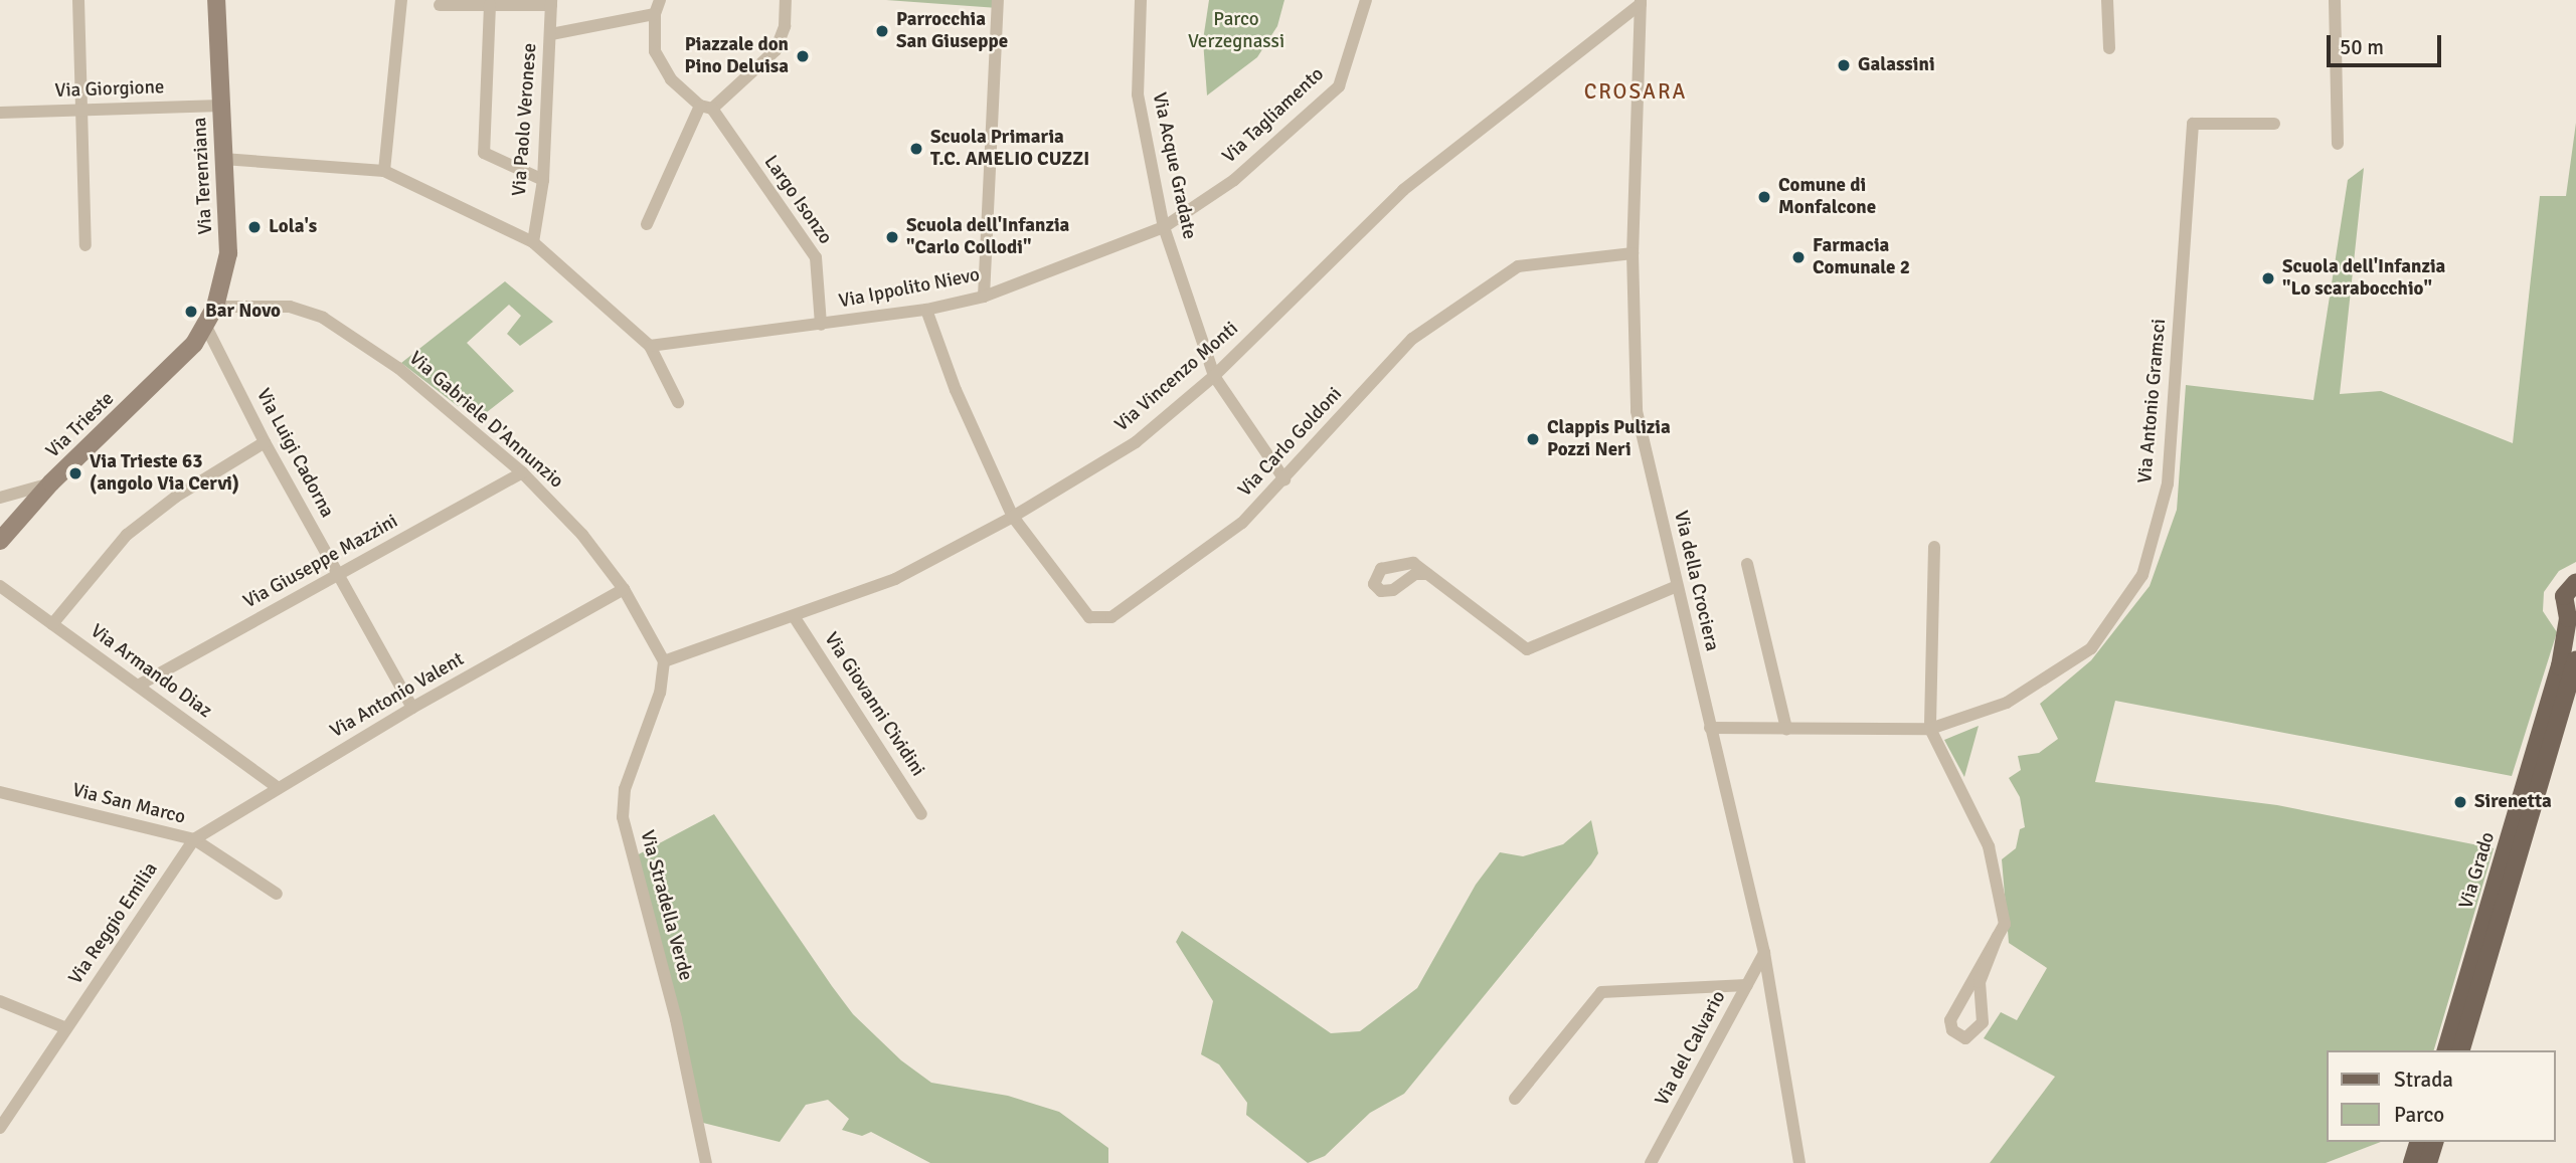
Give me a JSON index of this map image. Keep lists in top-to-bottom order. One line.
{"streets":{"main road":["Via Grado"],"street":["Via Giorgione","Via Tagliamento","Via Paolo Veronese","Via Acque Gradate","Via Terenziana","Largo Isonzo","Via Ippolito Nievo","Via Vincenzo Monti","Via Antonio Gramsci","Via Gabriele D'Annunzio","Via Trieste","Via Carlo Goldoni","Via Luigi Cadorna","Via Giuseppe Mazzini","Via della Crociera","Via Armando Diaz","Via Antonio Valent","Via Giovanni Cividini","Via San Marco","Via Stradella Verde","Via Reggio Emilia","Via del Calvario"]},"crossings":[["Via Giorgione","Via Terenziana"],["Via Tagliamento","Via Acque Gradate"],["Via Tagliamento","Via Ippolito Nievo"],["Via Acque Gradate","Via Ippolito Nievo"],["Via Acque Gradate","Via Vincenzo Monti"],["Via Acque Gradate","Via Carlo Goldoni"],["Via Terenziana","Via Gabriele D'Annunzio"],["Via Terenziana","Via Trieste"],["Via Terenziana","Via Luigi Cadorna"],["Largo Isonzo","Via Ippolito Nievo"],["Via Vincenzo Monti","Via Gabriele D'Annunzio"],["Via Vincenzo Monti","Via Carlo Goldoni"],["Via Vincenzo Monti","Via della Crociera"],["Via Vincenzo Monti","Via Giovanni Cividini"],["Via Vincenzo Monti","Via Stradella Verde"],["Via Antonio Gramsci","Via della Crociera"],["Via Gabriele D'Annunzio","Via Giuseppe Mazzini"],["Via Gabriele D'Annunzio","Via Antonio Valent"],["Via Gabriele D'Annunzio","Via Stradella Verde"],["Via Carlo Goldoni","Via della Crociera"],["Via Luigi Cadorna","Via Giuseppe Mazzini"],["Via Luigi Cadorna","Via Antonio Valent"],["Via Giuseppe Mazzini","Via Armando Diaz"],["Via della Crociera","Via del Calvario"],["Via Armando Diaz","Via Antonio Valent"],["Via Antonio Valent","Via San Marco"],["Via Antonio Valent","Via Reggio Emilia"],["Via San Marco","Via Reggio Emilia"]],"districts":["CROSARA"],"parks":["Parco Verzegnassi"],"places":["Parrocchia San Giuseppe","Piazzale don Pino Deluisa","Galassini","Scuola Primaria T.C. AMELIO CUZZI","Comune di Monfalcone","Lola's","Scuola dell'Infanzia \"Carlo Collodi\"","Farmacia Comunale 2","Scuola dell'Infanzia \"Lo scarabocchio\"","Bar Novo","Clappis Pulizia Pozzi Neri","Via Trieste 63 (angolo Via Cervi)","Sirenetta"],"legend":["Strada","Parco"],"scale_bar":"50 m"}
